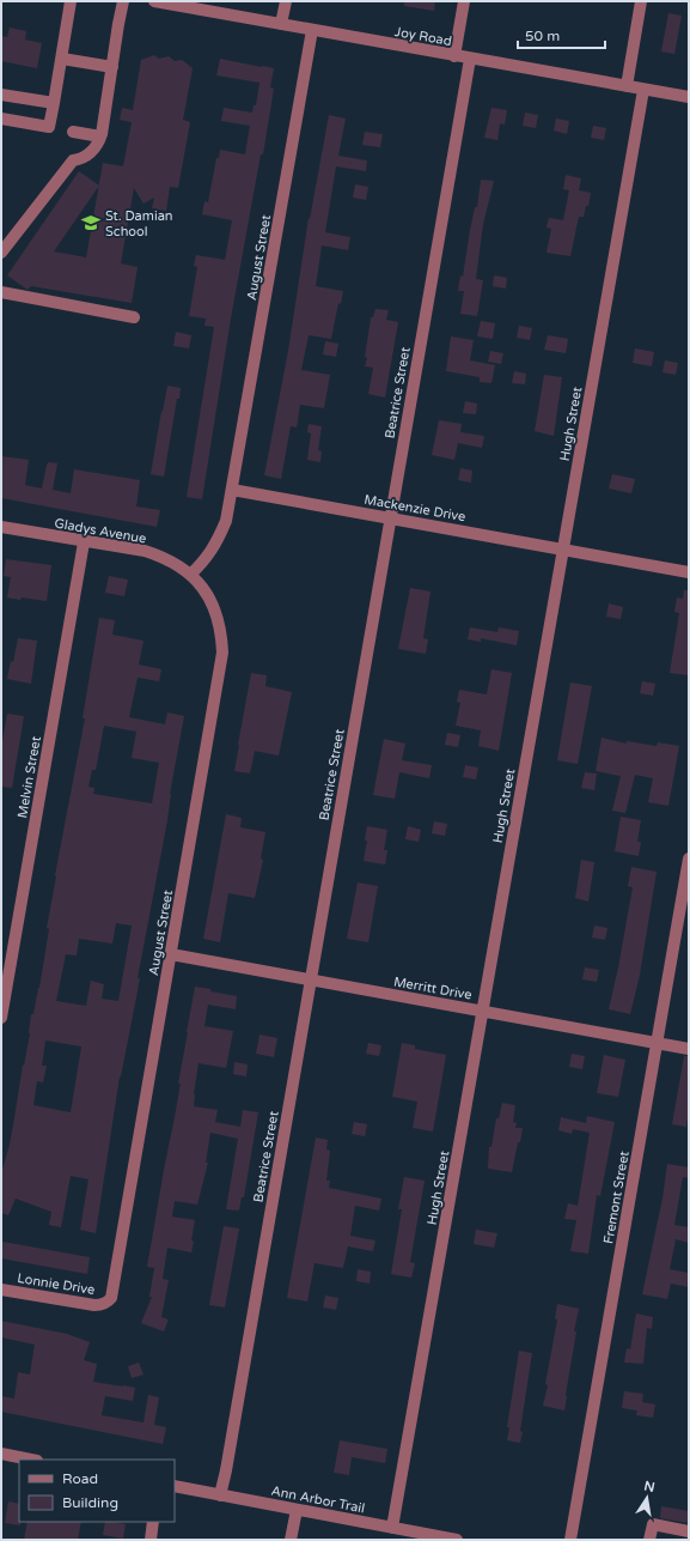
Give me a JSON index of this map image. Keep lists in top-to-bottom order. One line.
{"streets":{"street":["Joy Road","August Street","Beatrice Street","Hugh Street","Mackenzie Drive","Gladys Avenue","Melvin Street","Merritt Drive","Fremont Street","Lonnie Drive","Ann Arbor Trail"]},"crossings":[["Joy Road","August Street"],["Joy Road","Beatrice Street"],["Joy Road","Hugh Street"],["August Street","Mackenzie Drive"],["August Street","Gladys Avenue"],["August Street","Merritt Drive"],["August Street","Lonnie Drive"],["Beatrice Street","Mackenzie Drive"],["Beatrice Street","Merritt Drive"],["Beatrice Street","Ann Arbor Trail"],["Hugh Street","Mackenzie Drive"],["Hugh Street","Merritt Drive"],["Hugh Street","Ann Arbor Trail"],["Gladys Avenue","Melvin Street"],["Merritt Drive","Fremont Street"]],"places":{"school or university":["St. Damian School"]},"legend":["Road","Building"],"scale_bar":"50 m","north":"top"}
